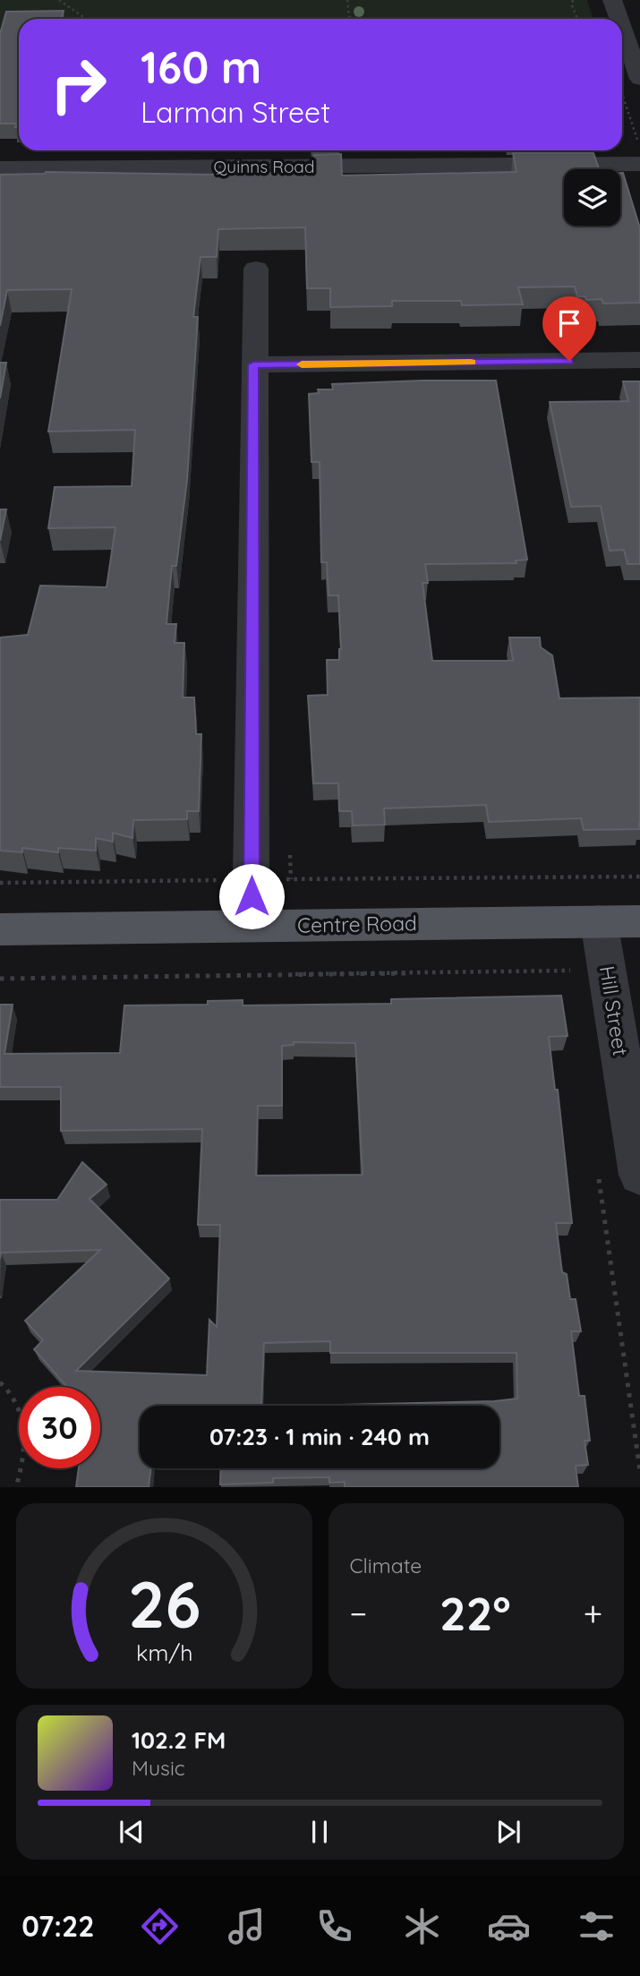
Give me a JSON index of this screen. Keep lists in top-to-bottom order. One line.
{"streets":{"main road":["Centre Road"],"street":["Quinns Road","Hill Street"]},"crossings":[["Centre Road","Hill Street"]],"page":{"turn":["160 m","Larman Street"],"limit":"30","trip":"07:23 · 1 min · 240 m","tile":"Climate","heat":["−","22°","+"],"song":["102.2 FM","Music"],"tabs":"07:22","gauge":["26","km/h"]}}
